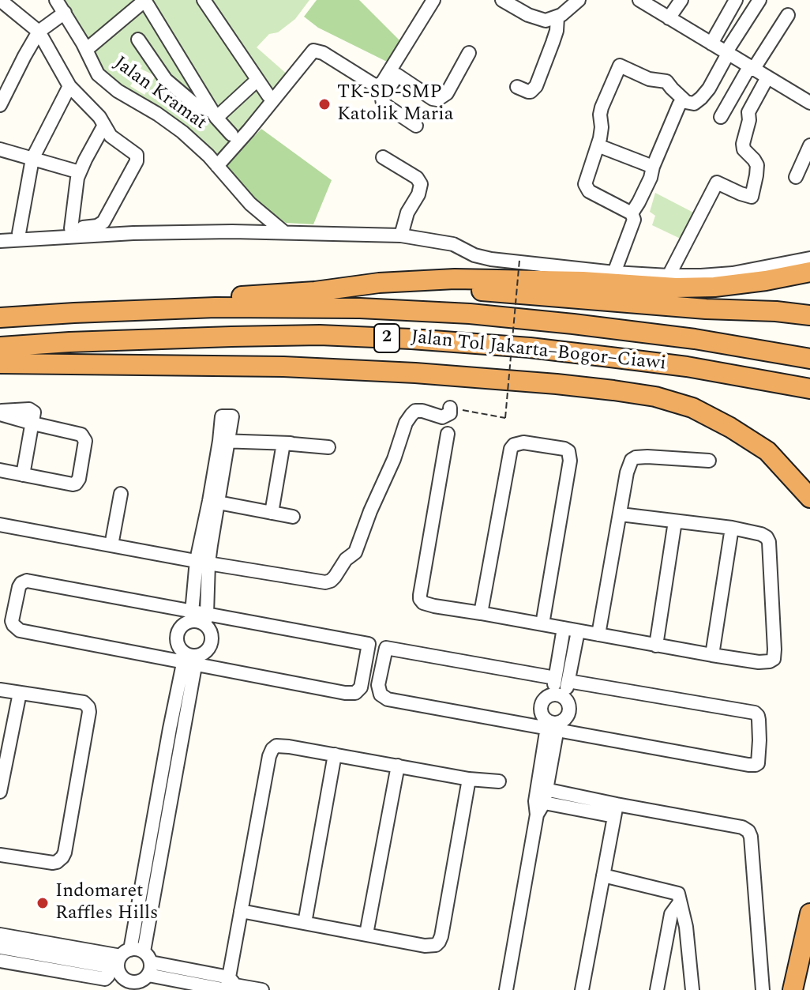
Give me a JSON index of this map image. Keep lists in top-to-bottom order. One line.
{"streets":{"highway":["2","Jalan Tol Jakarta–Bogor–Ciawi"],"street":["Jalan Kramat"]},"places":["TK-SD-SMP Katolik Maria","Indomaret Raffles Hills"]}
